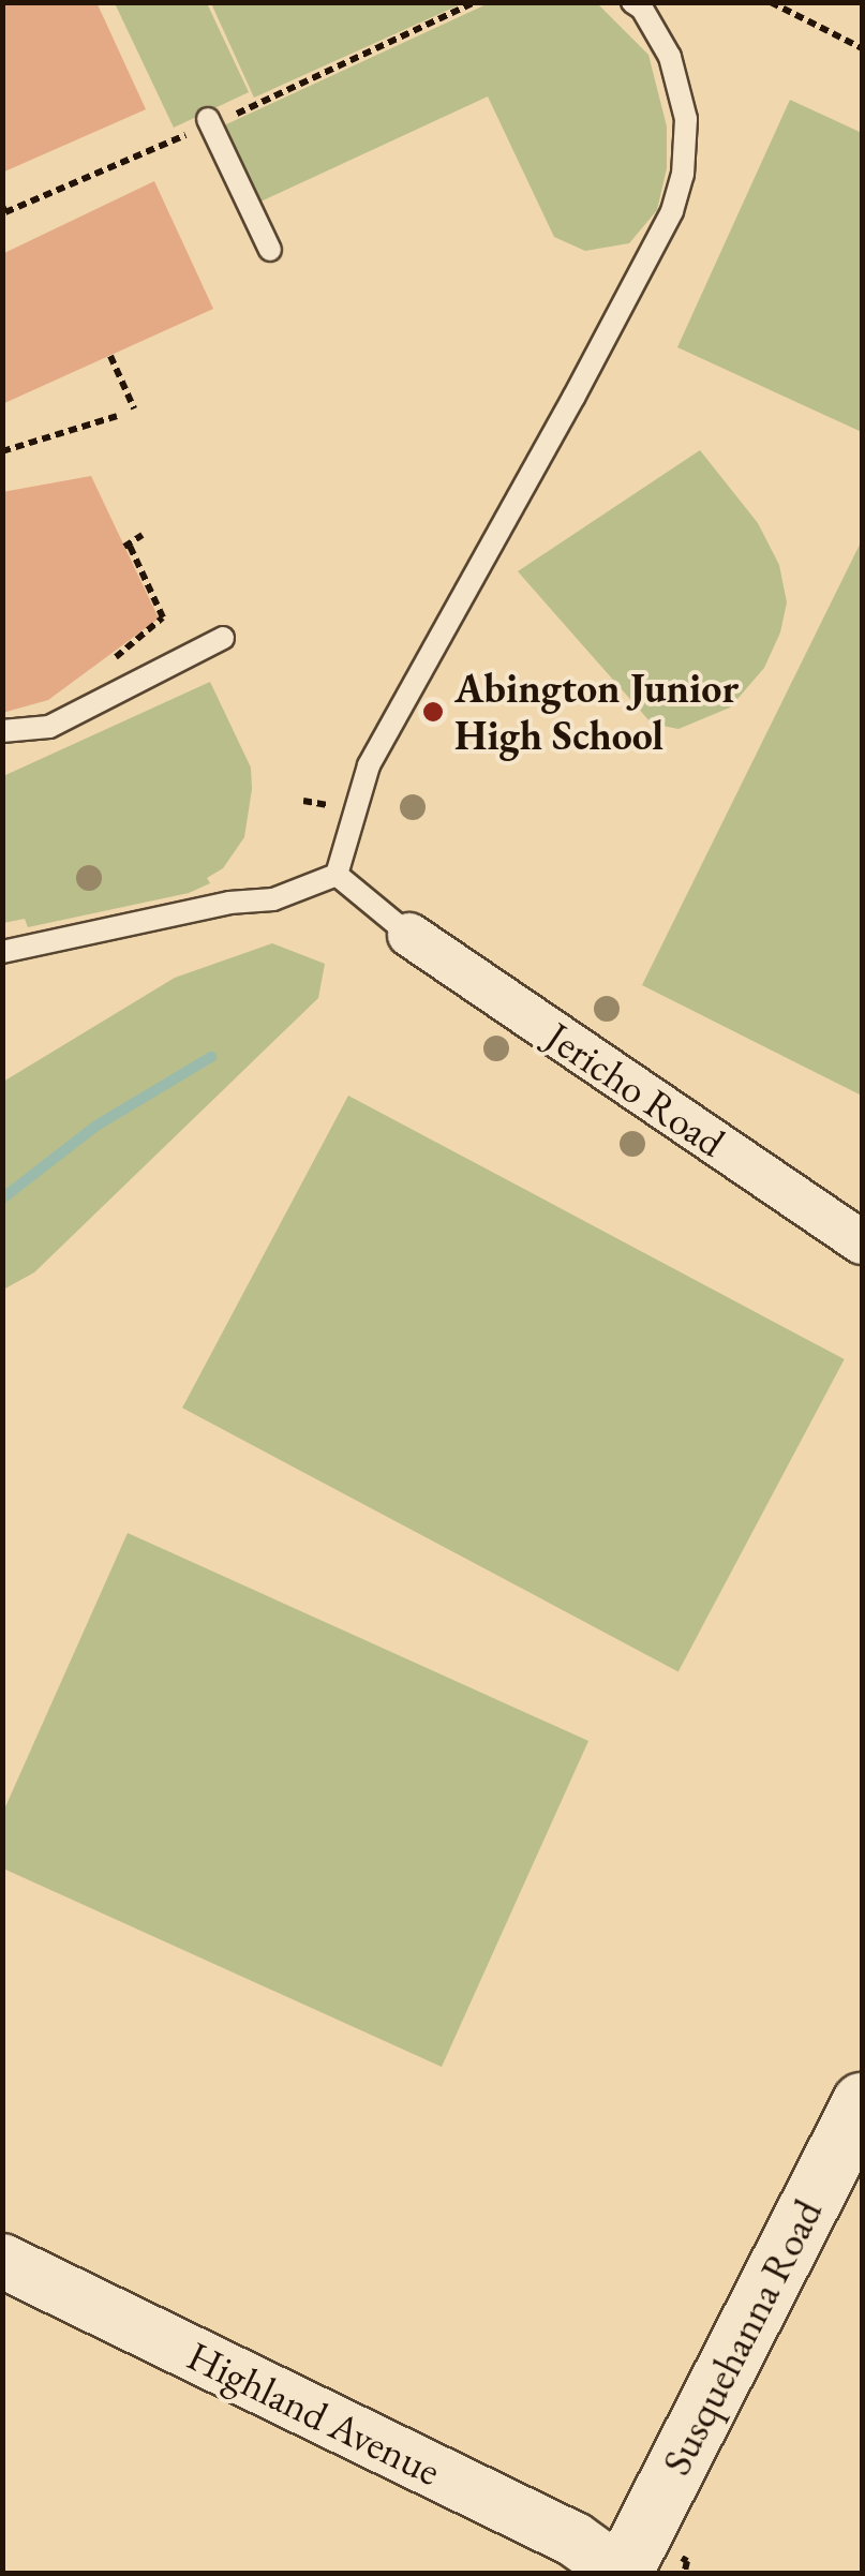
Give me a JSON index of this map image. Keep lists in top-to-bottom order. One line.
{"streets":{"main road":["Susquehanna Road"],"street":["Jericho Road","Highland Avenue"]},"crossings":[["Susquehanna Road","Highland Avenue"]],"places":["Abington Junior High School"]}
